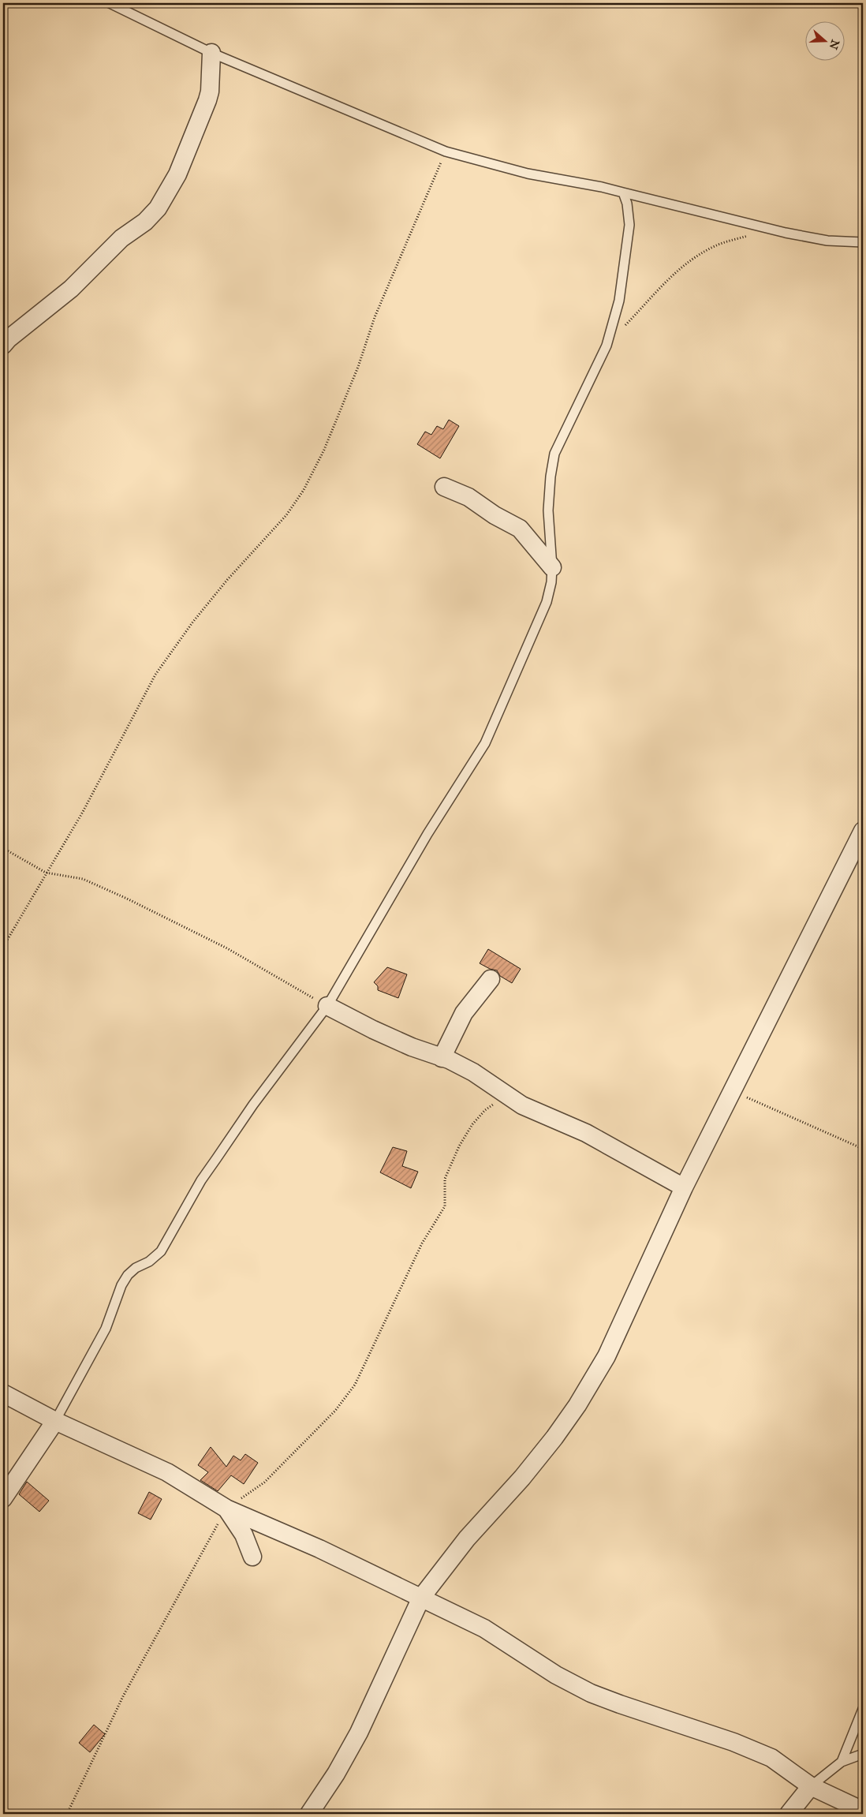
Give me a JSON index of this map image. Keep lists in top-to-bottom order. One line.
{"north":"right"}
